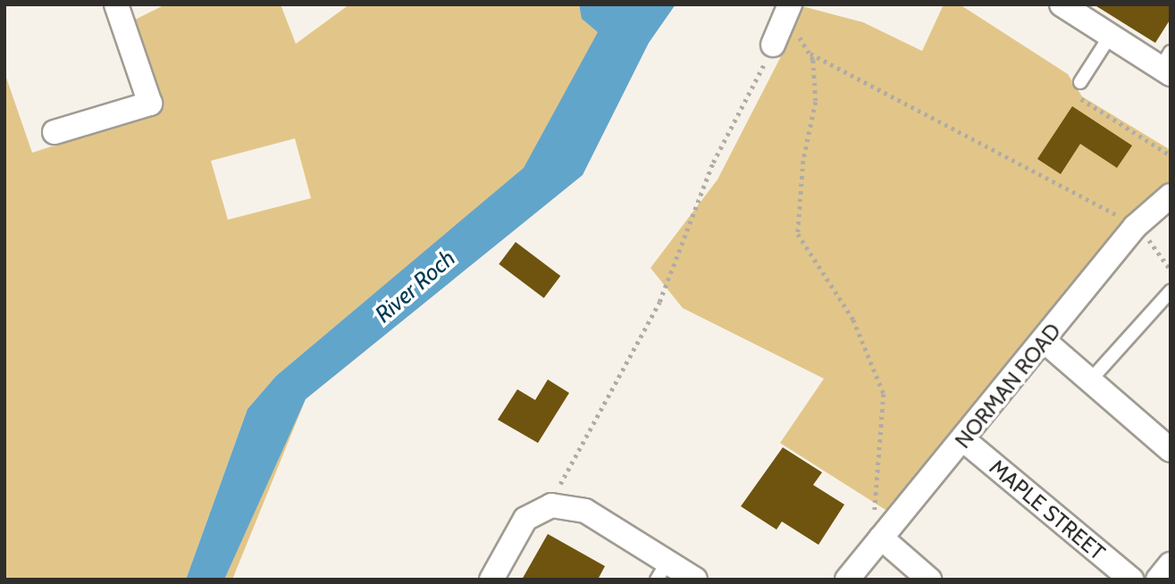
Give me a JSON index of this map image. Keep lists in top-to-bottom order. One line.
{"streets":{"street":["NORMAN ROAD","MAPLE STREET"]},"crossings":[["NORMAN ROAD","MAPLE STREET"]],"water":["River Roch"]}
